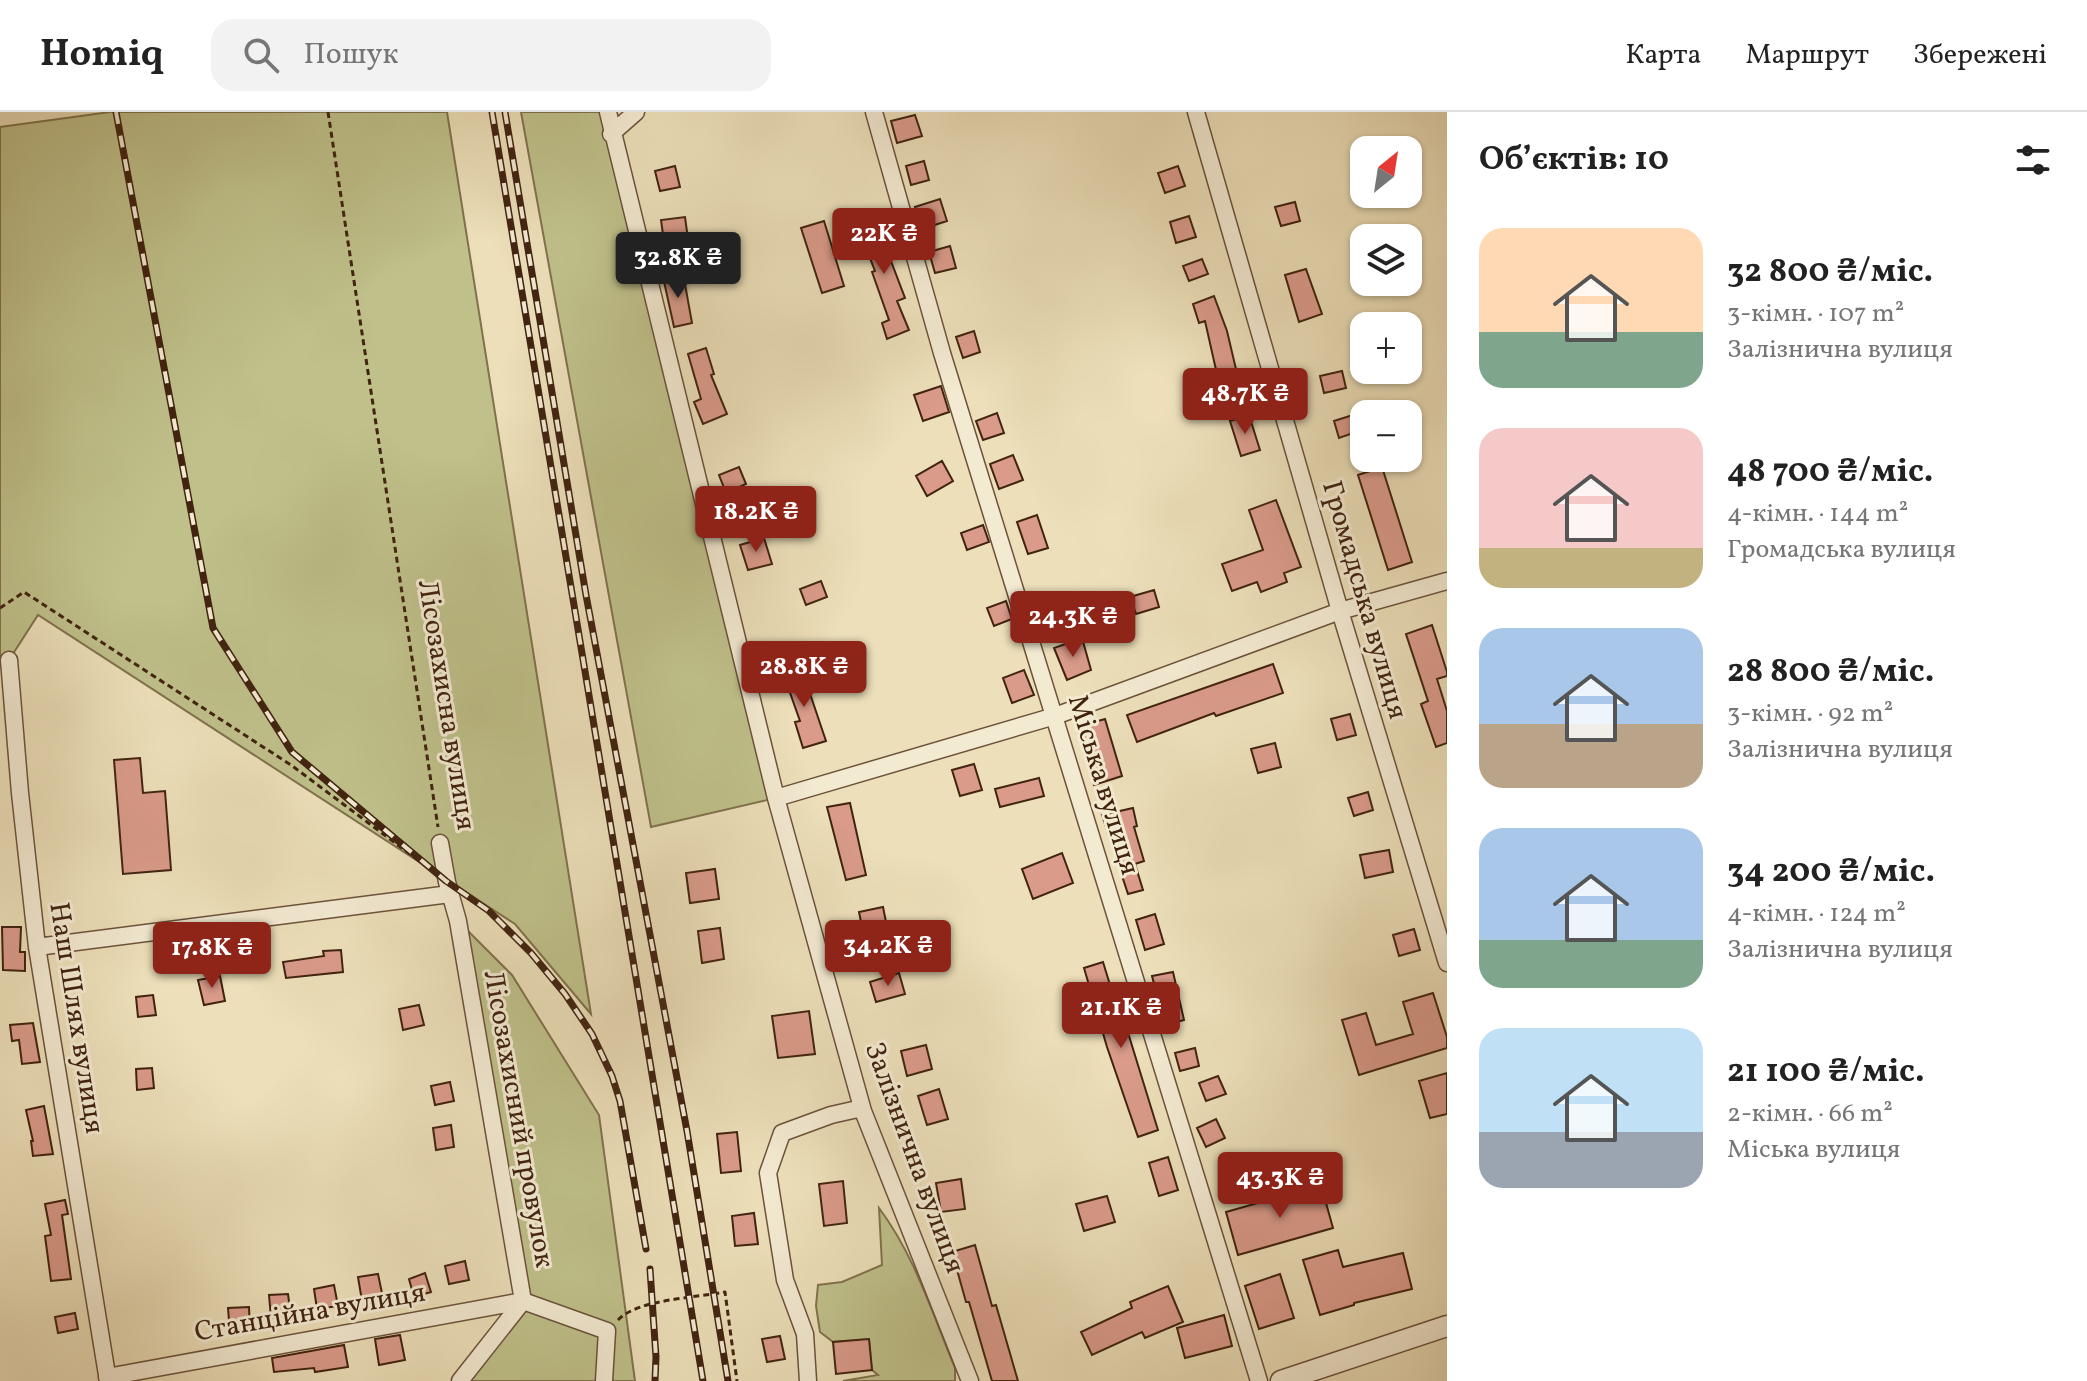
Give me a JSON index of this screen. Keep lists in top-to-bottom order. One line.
{"streets":{"street":["Громадська вулиця","Лісозахисна вулиця","Міська вулиця","Наш Шлях вулиця","Лісозахисний провулок","Залізнична вулиця","Станційна вулиця"]},"crossings":[["Лісозахисна вулиця","Лісозахисний провулок"],["Наш Шлях вулиця","Станційна вулиця"],["Лісозахисний провулок","Станційна вулиця"]],"north":"top right","page":{"header":"Homiq","search":"Пошук","nav":["Карта","Маршрут","Збережені"],"heading":"Об’єктів: 10","map_buttons":["+","−"],"price":["22K ₴","32.8K ₴","48.7K ₴","18.2K ₴","24.3K ₴","28.8K ₴","34.2K ₴","17.8K ₴","21.1K ₴","43.3K ₴"],"list":[{"name":"32 800 ₴/міс.","note":"3-кімн. · 107 m² · Залізнична вулиця"},{"name":"48 700 ₴/міс.","note":"4-кімн. · 144 m² · Громадська вулиця"},{"name":"28 800 ₴/міс.","note":"3-кімн. · 92 m² · Залізнична вулиця"},{"name":"34 200 ₴/міс.","note":"4-кімн. · 124 m² · Залізнична вулиця"},{"name":"21 100 ₴/міс.","note":"2-кімн. · 66 m² · Міська вулиця"}]}}
